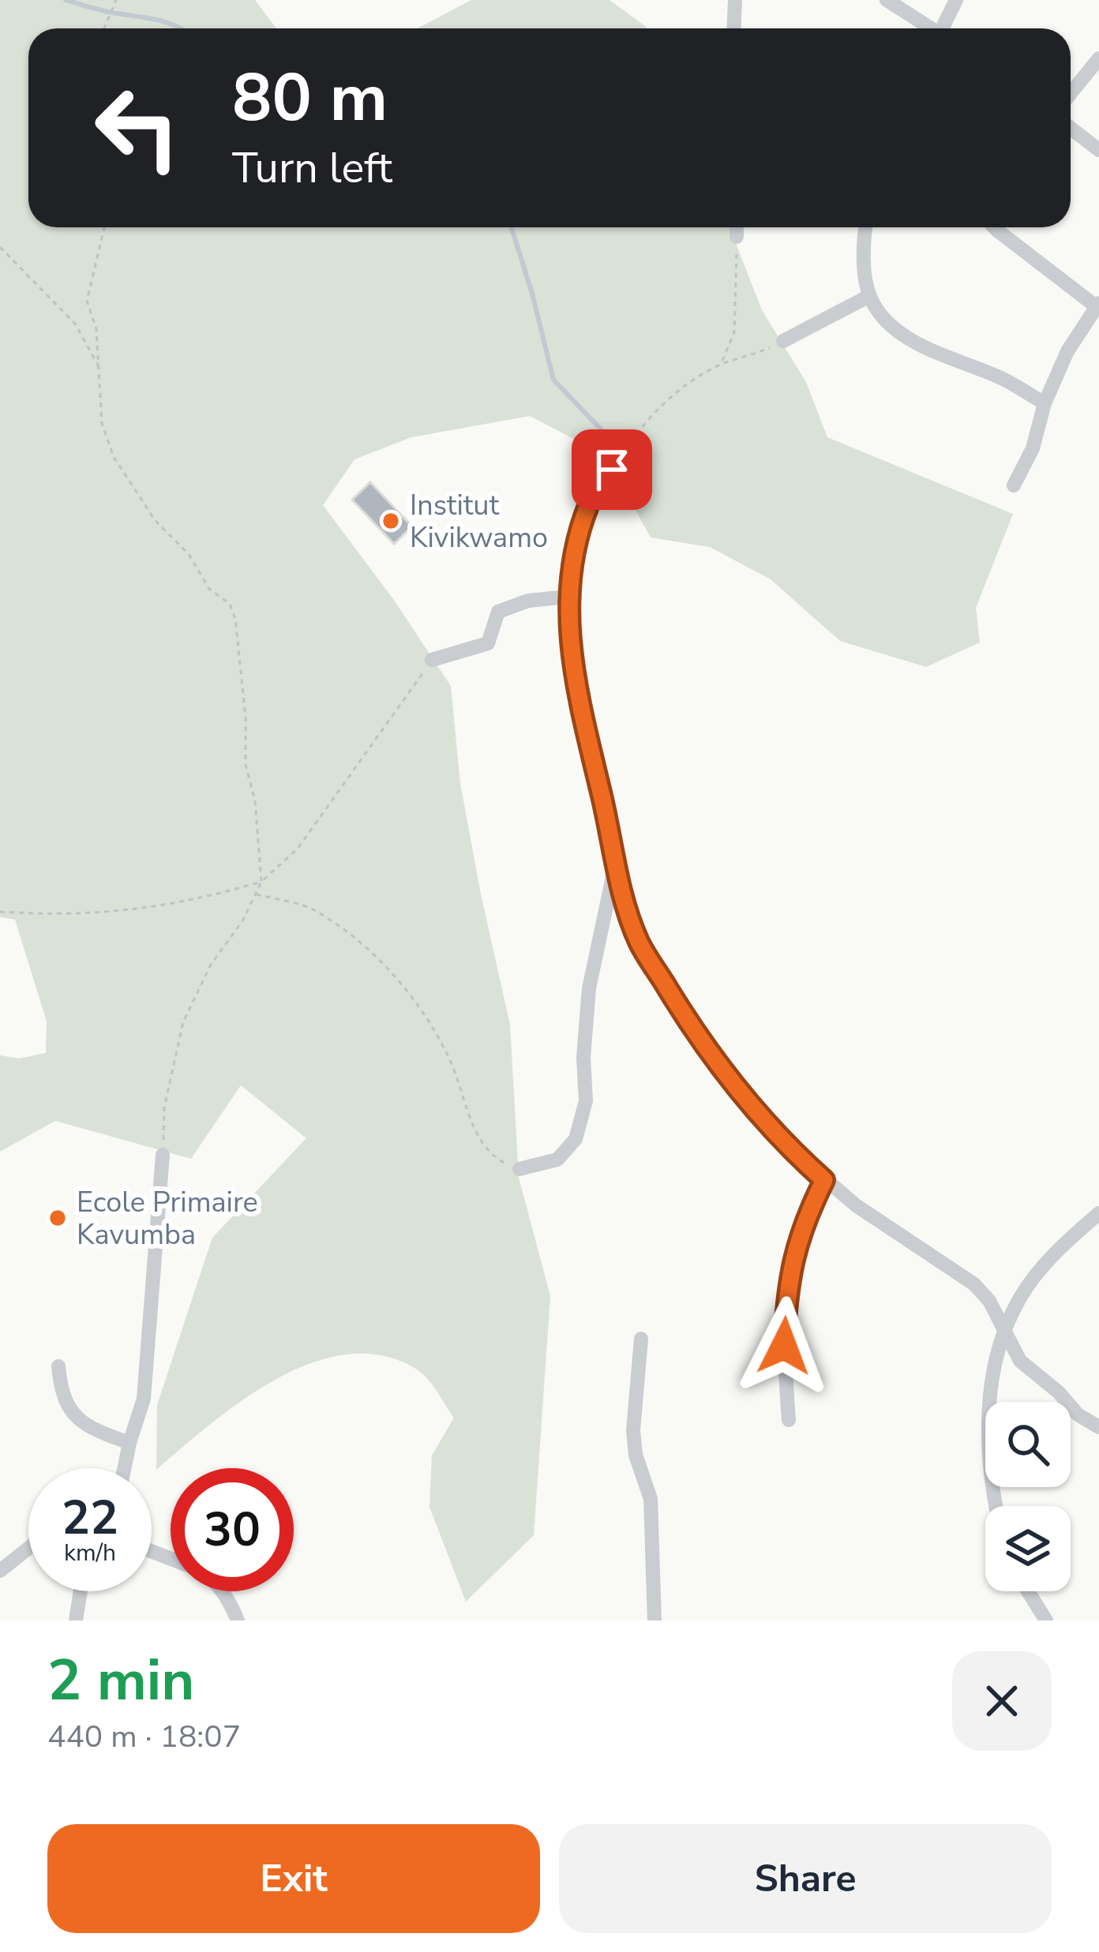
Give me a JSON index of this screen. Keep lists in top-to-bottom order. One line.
{"places":["Institut Kivikwamo","Ecole Primaire Kavumba"],"page":{"turn":["80 m","Turn left"],"speed":"22 km/h","limit":"30","heading":["2 min","440 m · 18:07"],"buttons":["Exit","Share"]}}
